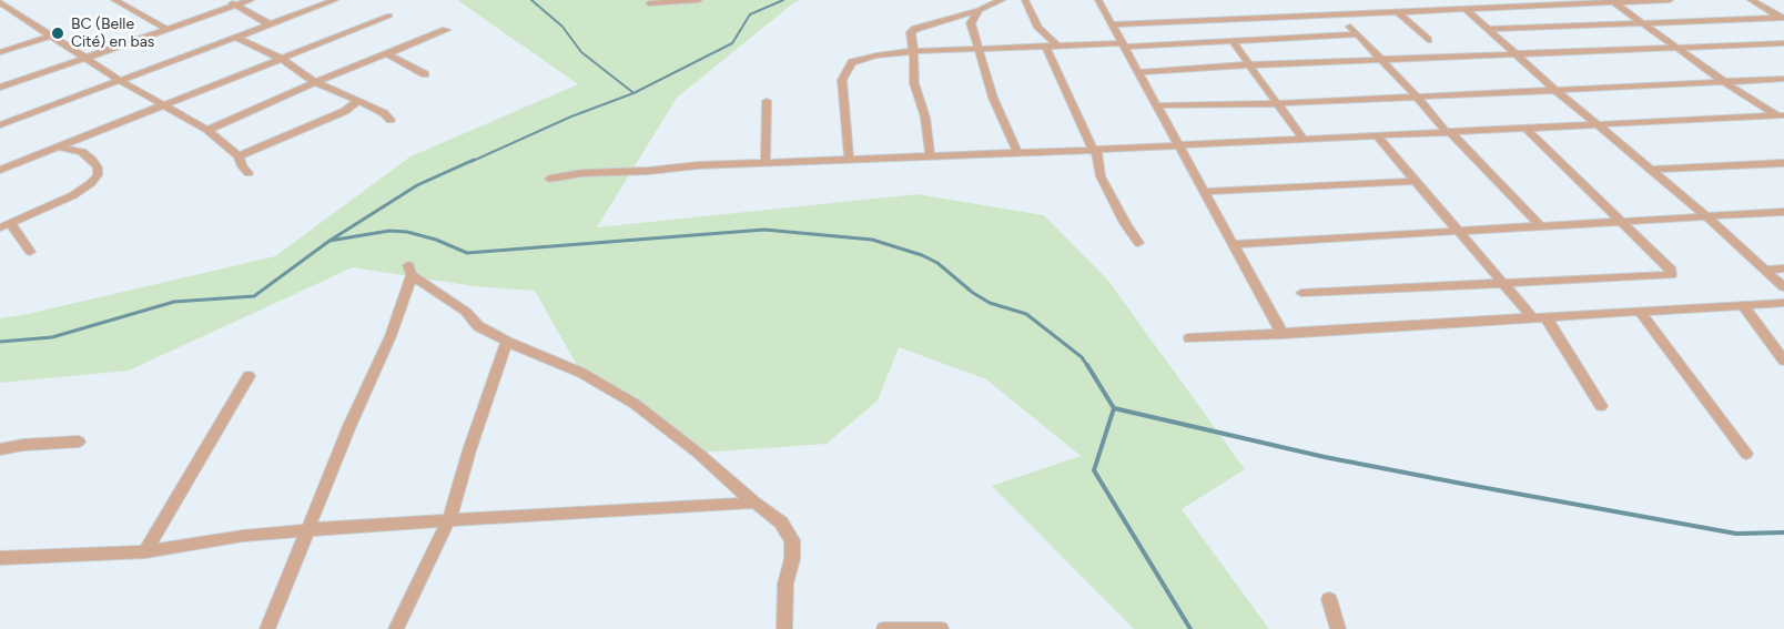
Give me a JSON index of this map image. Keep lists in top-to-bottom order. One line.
{"places":["BC (Belle Cité) en bas"]}
